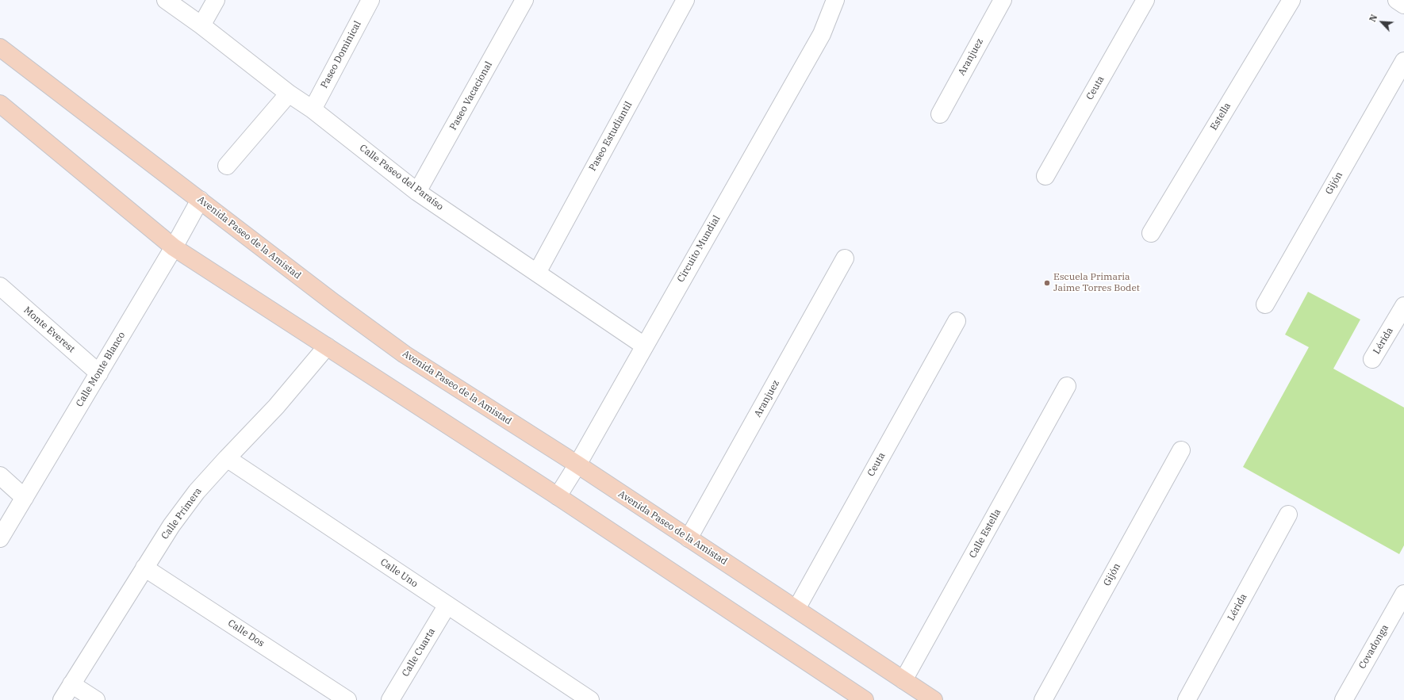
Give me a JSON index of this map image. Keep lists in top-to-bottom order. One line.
{"streets":{"street":["Paseo Dominical","Aranjuez","Ceuta","Paseo Vacacional","Estella","Paseo Estudiantil","Calle Paseo del Paraíso","Gijón","Avenida Paseo de la Amistad","Circuito Mundial","Monte Everest","Lérida","Calle Monte Blanco","Calle Primera","Calle Estella","Calle Uno","Calle Dos","Covadonga","Calle Cuarta"]},"crossings":[["Paseo Dominical","Calle Paseo del Paraíso"],["Aranjuez","Avenida Paseo de la Amistad"],["Ceuta","Avenida Paseo de la Amistad"],["Paseo Vacacional","Calle Paseo del Paraíso"],["Paseo Estudiantil","Calle Paseo del Paraíso"],["Calle Paseo del Paraíso","Circuito Mundial"],["Avenida Paseo de la Amistad","Circuito Mundial"],["Avenida Paseo de la Amistad","Calle Monte Blanco"],["Avenida Paseo de la Amistad","Calle Estella"],["Monte Everest","Calle Monte Blanco"],["Calle Primera","Calle Uno"],["Calle Primera","Calle Dos"],["Calle Uno","Calle Cuarta"]],"places":["Escuela Primaria Jaime Torres Bodet"],"north":"top left"}
